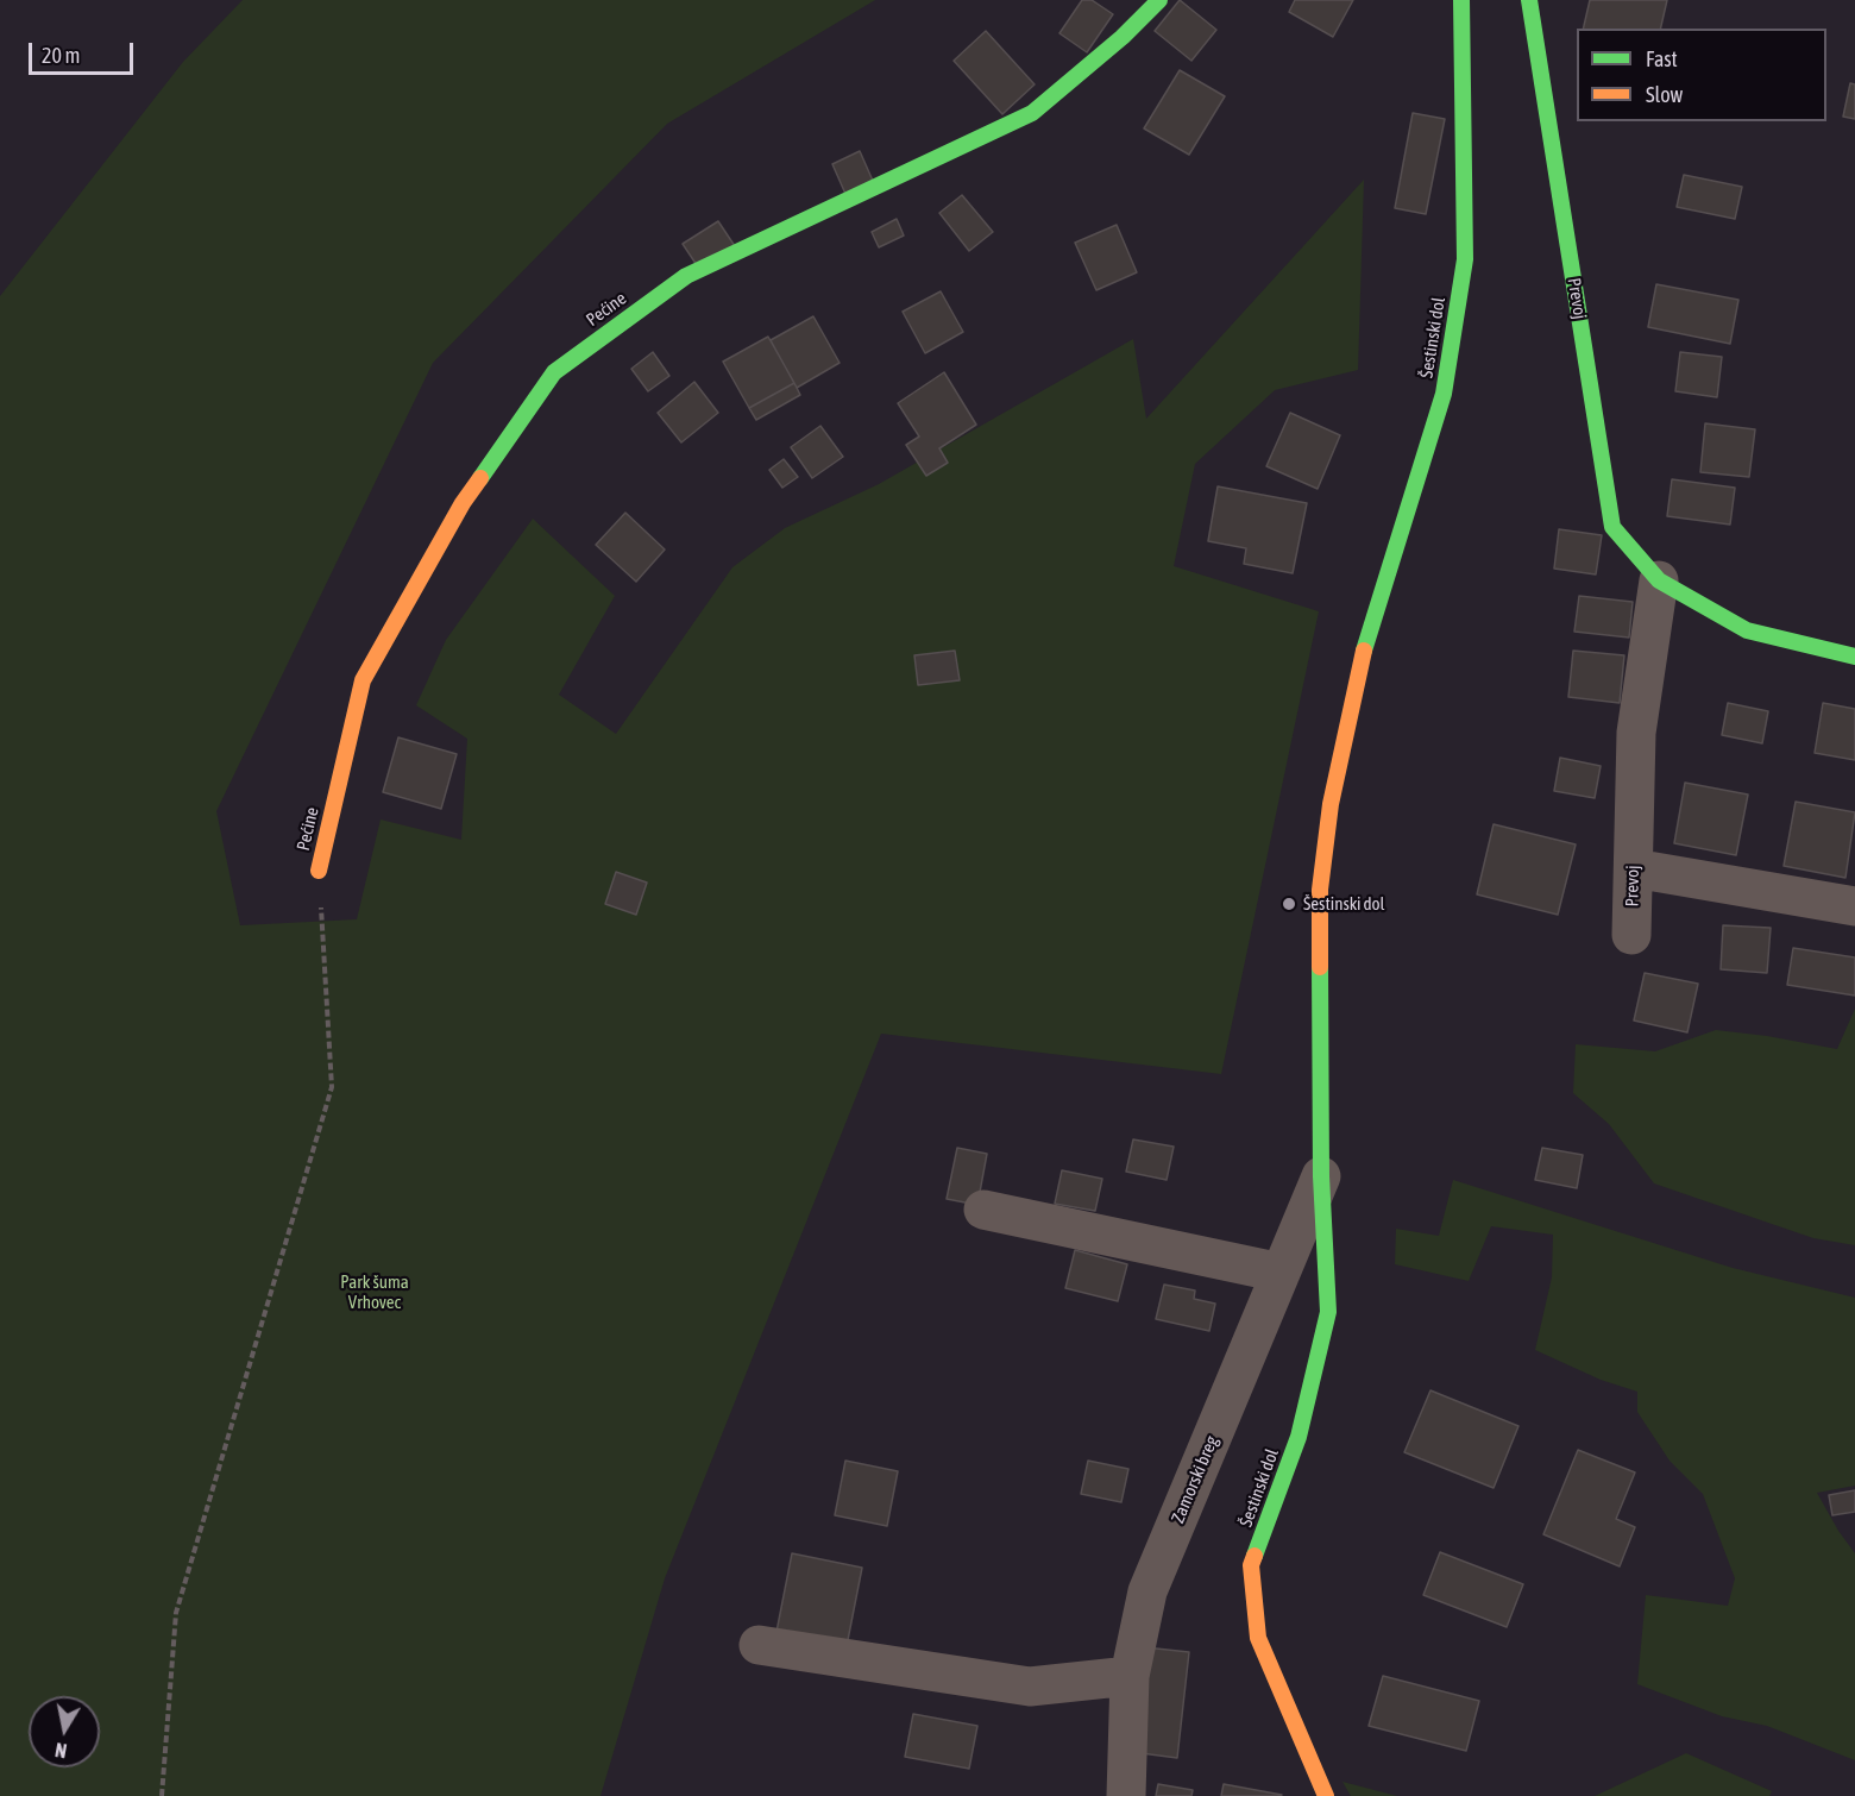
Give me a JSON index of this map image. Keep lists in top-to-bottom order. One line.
{"streets":{"street":["Prevoj","Pećine","Šestinski dol","Zamorski breg"]},"crossings":[["Šestinski dol","Zamorski breg"]],"parks":["Park šuma Vrhovec"],"places":["Šestinski dol"],"legend":["Fast","Slow"],"scale_bar":"20 m","north":"bottom"}
